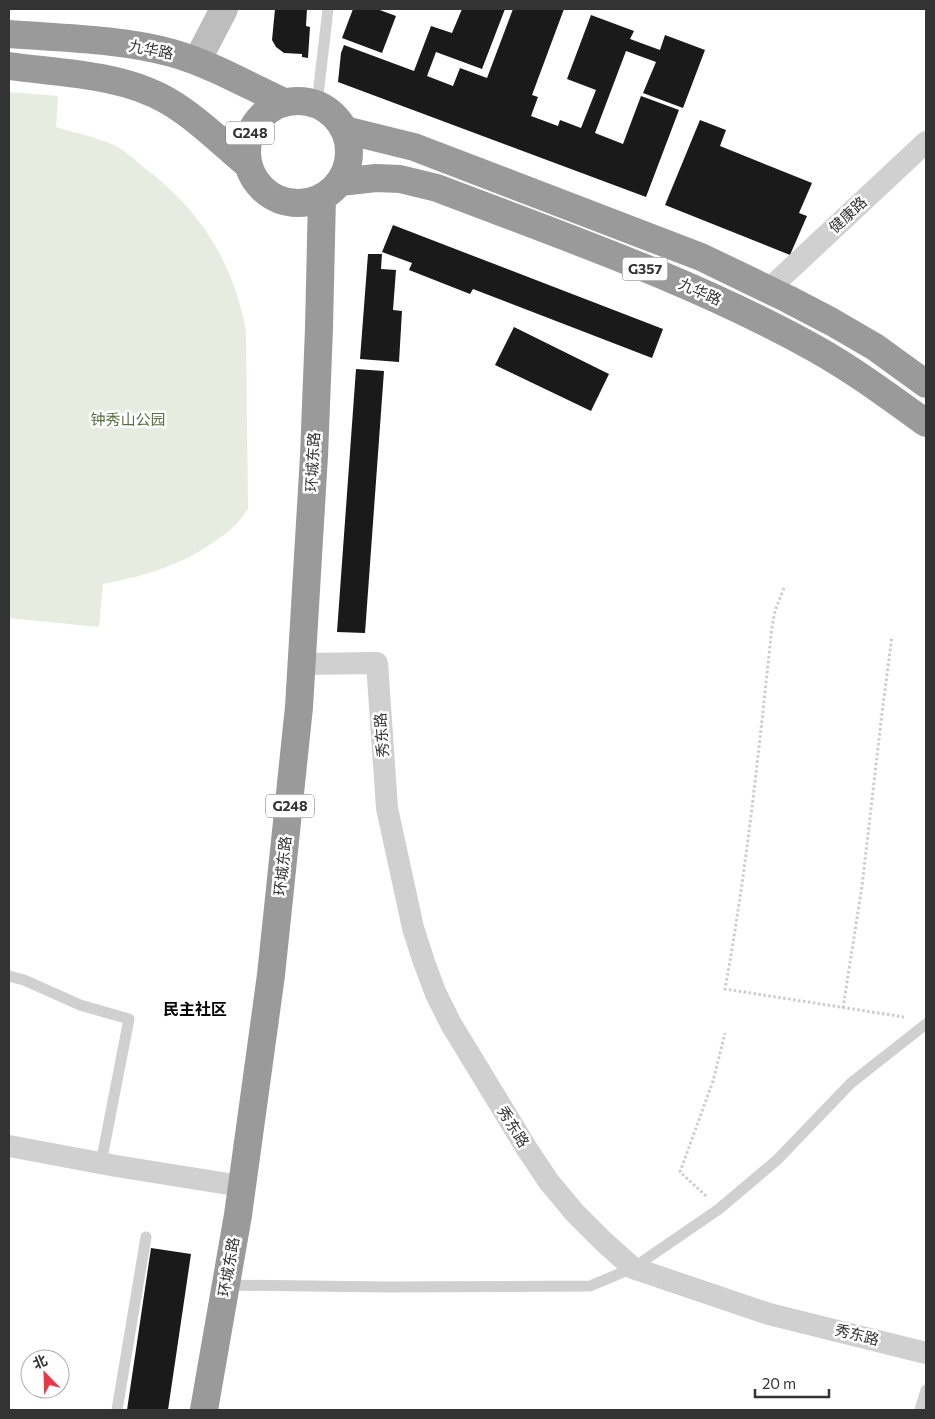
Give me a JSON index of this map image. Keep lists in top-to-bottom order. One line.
{"streets":{"highway":["九华路","G248","G357","环城东路"],"street":["健康路","秀东路"]},"crossings":[["九华路","G248"],["九华路","健康路"],["九华路","环城东路"],["G248","环城东路"],["环城东路","秀东路"]],"districts":["民主社区"],"parks":["钟秀山公园"],"scale_bar":"20 m","north":"top left"}
